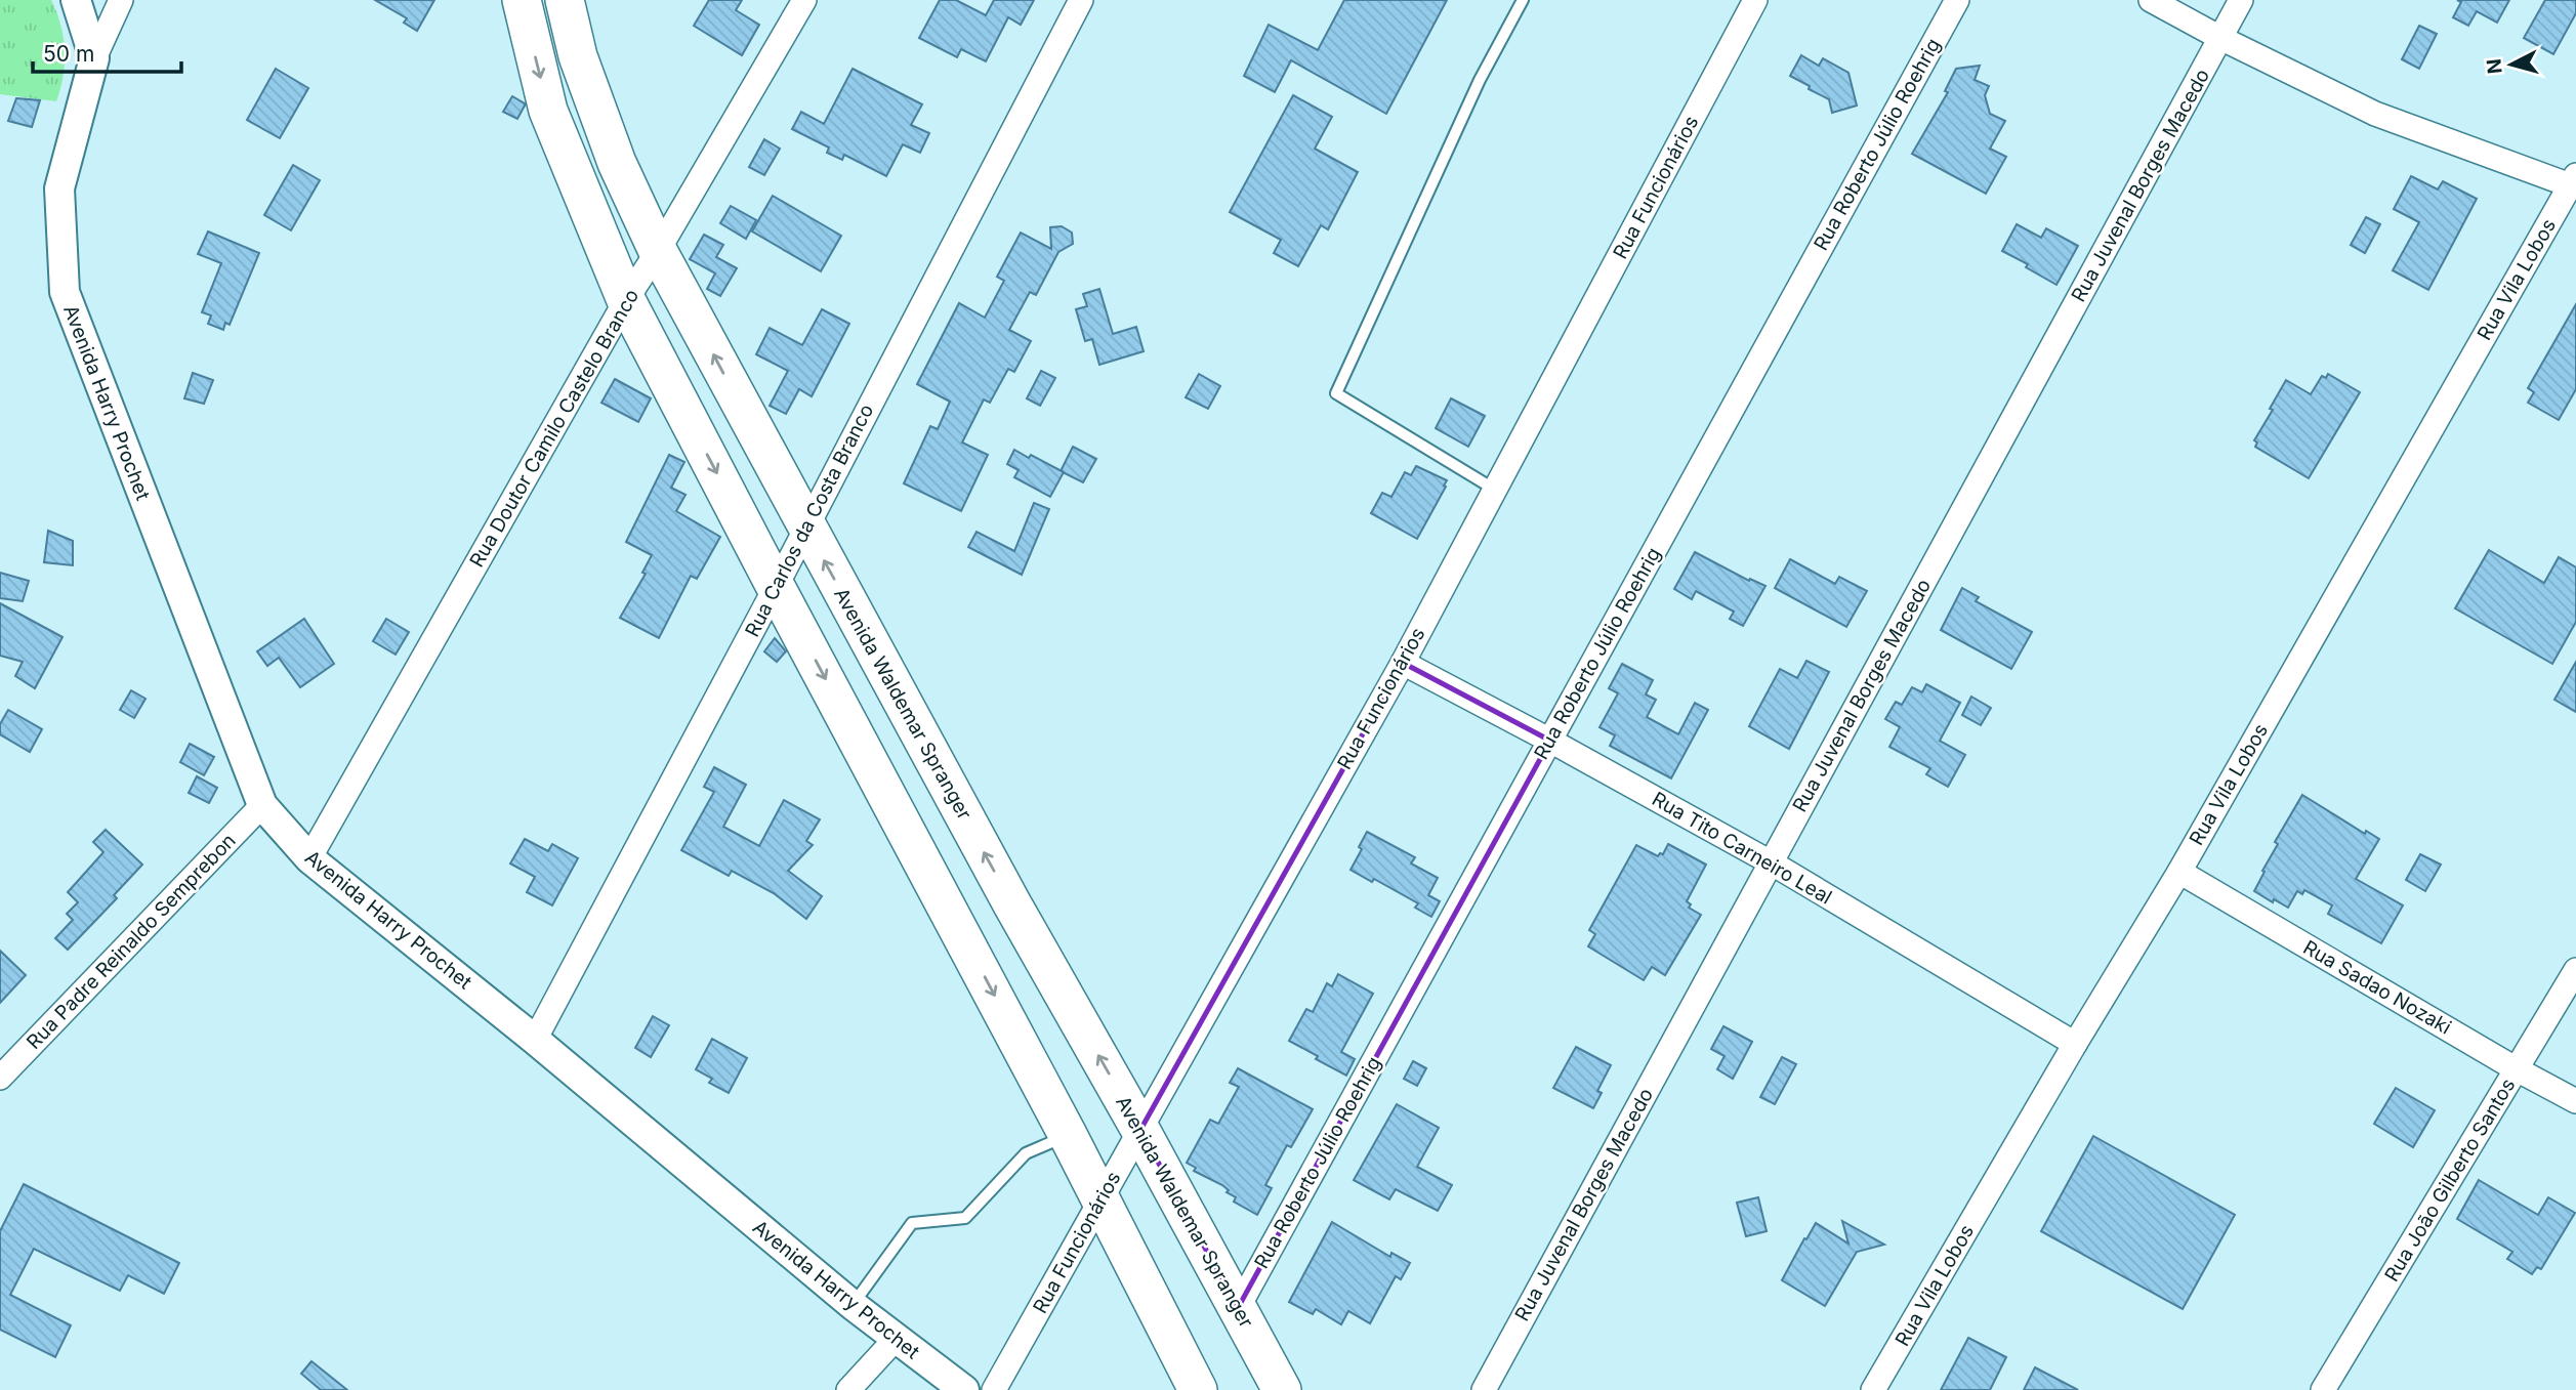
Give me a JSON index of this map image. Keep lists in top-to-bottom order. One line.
{"streets":{"main road":["Avenida Waldemar Spranger"],"street":["Rua Roberto Júlio Roehrig","Rua Juvenal Borges Macedo","Rua Funcionários","Rua Vila Lobos","Avenida Harry Prochet","Rua Doutor Camilo Castelo Branco","Rua Carlos da Costa Branco","Rua Tito Carneiro Leal","Rua Padre Reinaldo Semprebon","Rua Sadao Nozaki","Rua João Gilberto Santos"]},"crossings":[["Rua Roberto Júlio Roehrig","Avenida Waldemar Spranger"],["Rua Roberto Júlio Roehrig","Rua Tito Carneiro Leal"],["Rua Juvenal Borges Macedo","Rua Tito Carneiro Leal"],["Rua Funcionários","Avenida Waldemar Spranger"],["Rua Funcionários","Rua Tito Carneiro Leal"],["Rua Vila Lobos","Rua Tito Carneiro Leal"],["Rua Vila Lobos","Rua Sadao Nozaki"],["Avenida Harry Prochet","Rua Doutor Camilo Castelo Branco"],["Avenida Harry Prochet","Rua Carlos da Costa Branco"],["Avenida Harry Prochet","Rua Padre Reinaldo Semprebon"],["Rua Doutor Camilo Castelo Branco","Avenida Waldemar Spranger"],["Rua Carlos da Costa Branco","Avenida Waldemar Spranger"],["Rua Sadao Nozaki","Rua João Gilberto Santos"]],"scale_bar":"50 m","north":"left"}
